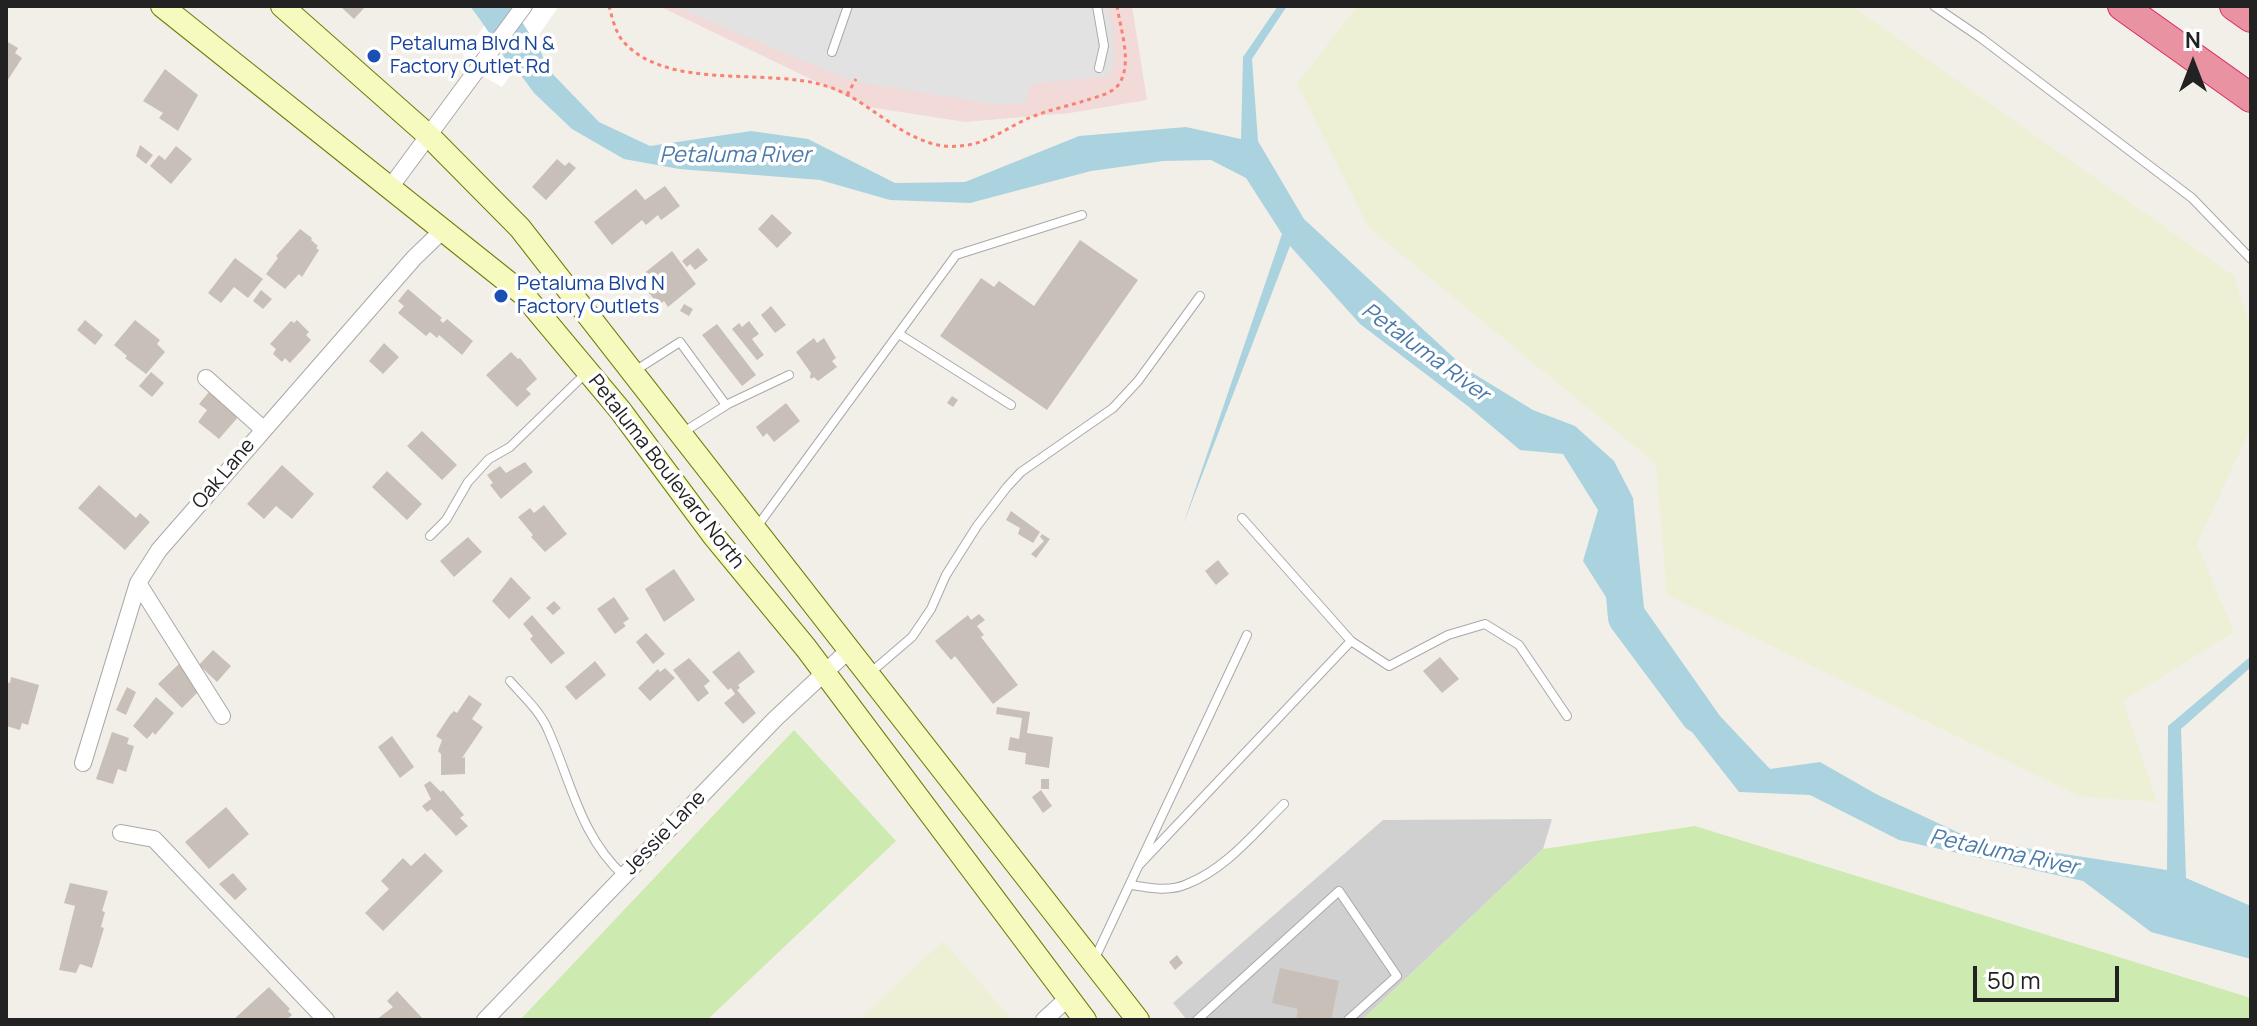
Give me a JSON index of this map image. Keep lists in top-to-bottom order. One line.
{"streets":{"main road":["Petaluma Boulevard North"],"street":["Oak Lane","Jessie Lane"]},"crossings":[["Petaluma Boulevard North","Oak Lane"],["Petaluma Boulevard North","Jessie Lane"]],"water":["Petaluma River"],"places":["Petaluma Blvd N & Factory Outlet Rd","Petaluma Blvd N Factory Outlets"],"scale_bar":"50 m","north":"top"}
